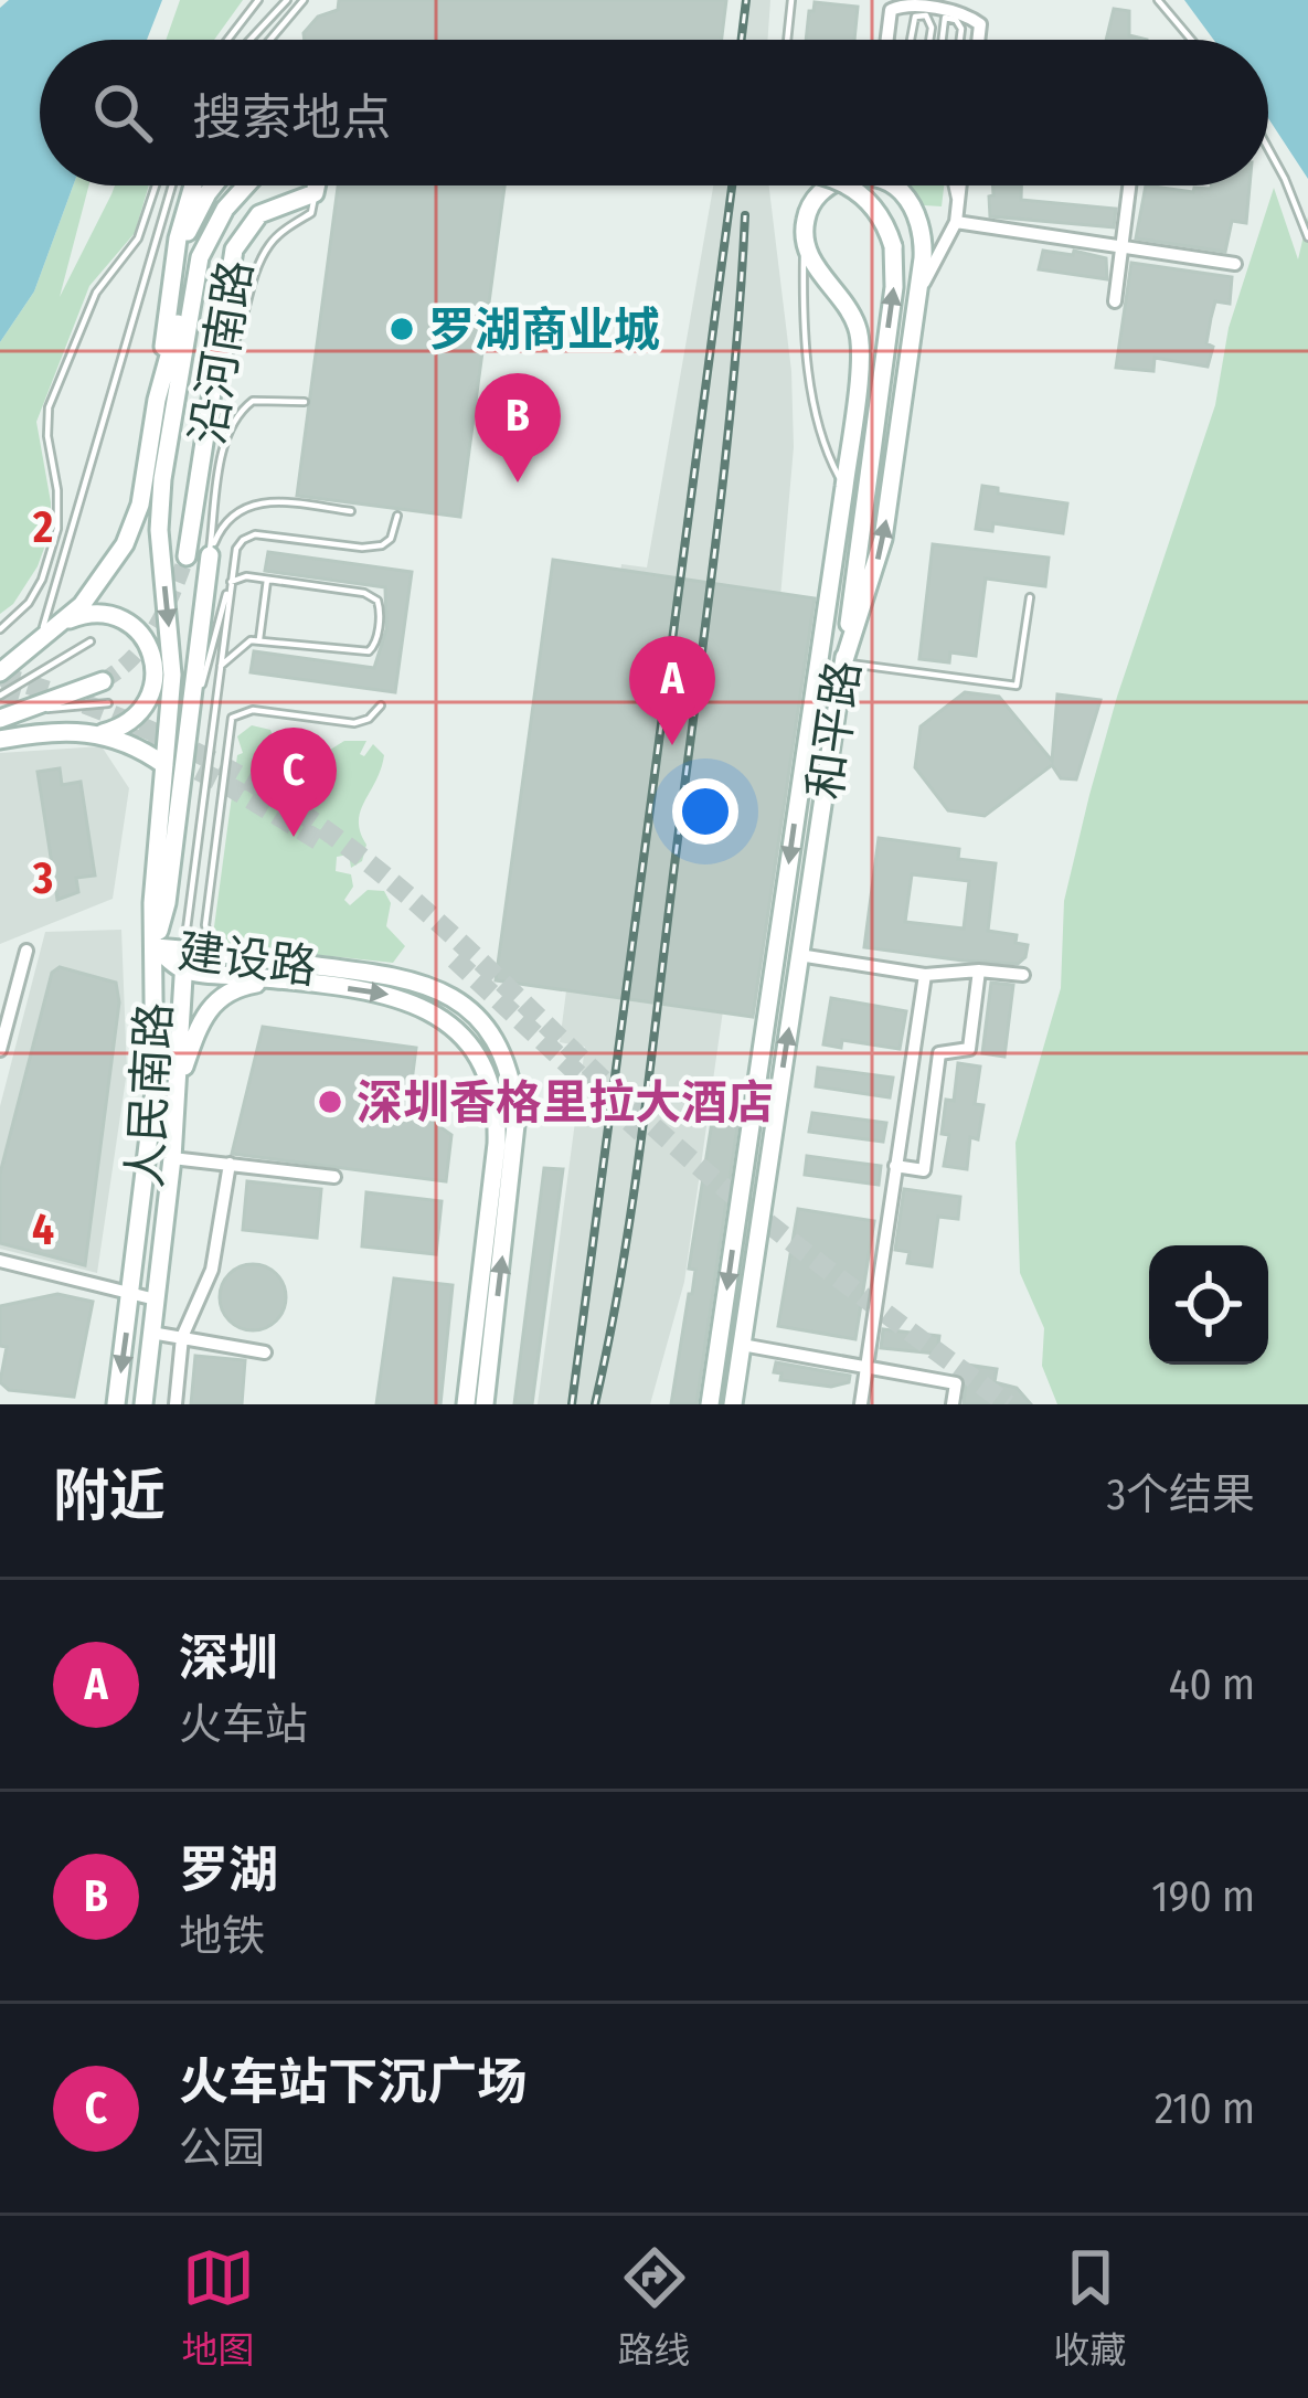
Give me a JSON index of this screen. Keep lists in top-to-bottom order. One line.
{"streets":{"main road":["沿河南路","和平路","建设路","人民南路"]},"crossings":[["建设路","人民南路"]],"places":["罗湖商业城","深圳香格里拉大酒店"],"page":{"search":"搜索地点","pins":["B","A","C"],"heading":["附近","3个结果"],"list":[{"mark":"A","name":"深圳","note":"火车站","value":"40 m"},{"mark":"B","name":"罗湖","note":"地铁","value":"190 m"},{"mark":"C","name":"火车站下沉广场","note":"公园","value":"210 m"}],"nav":["地图","路线","收藏"]},"grid":{"rows":["2","3","4"]}}
